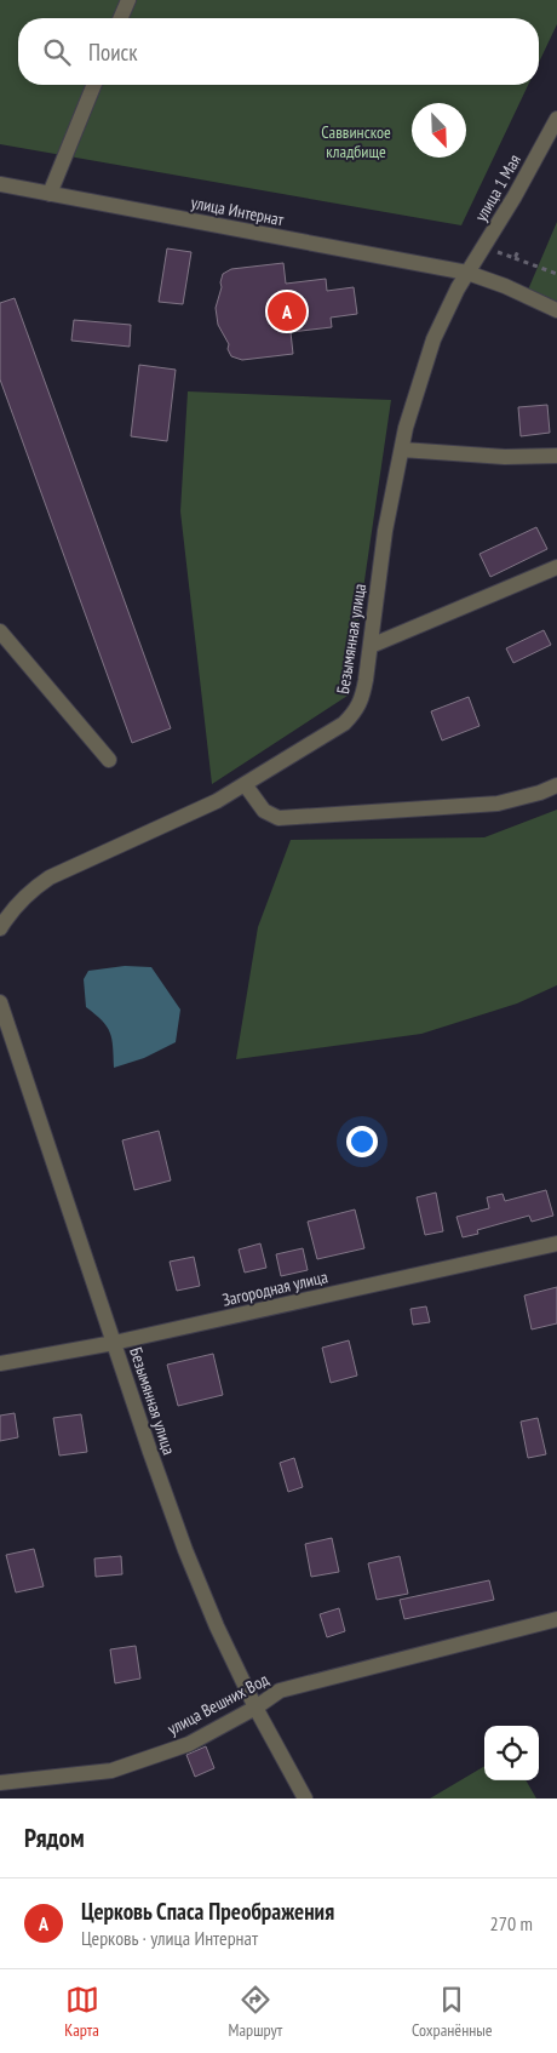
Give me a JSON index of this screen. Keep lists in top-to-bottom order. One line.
{"streets":{"street":["улица 1 Мая","улица Интернат","Безымянная улица","Загородная улица","улица Вешних Вод"]},"crossings":[["улица 1 Мая","улица Интернат"],["улица 1 Мая","Безымянная улица"],["улица Интернат","Безымянная улица"],["Безымянная улица","Загородная улица"],["Безымянная улица","улица Вешних Вод"]],"parks":["Саввинское кладбище"],"north":"bottom right","page":{"search":"Поиск","pins":"A","heading":"Рядом","list":[{"mark":"A","name":"Церковь Спаса Преображения","note":"Церковь · улица Интернат","value":"270 m"}],"nav":["Карта","Маршрут","Сохранённые"]}}
